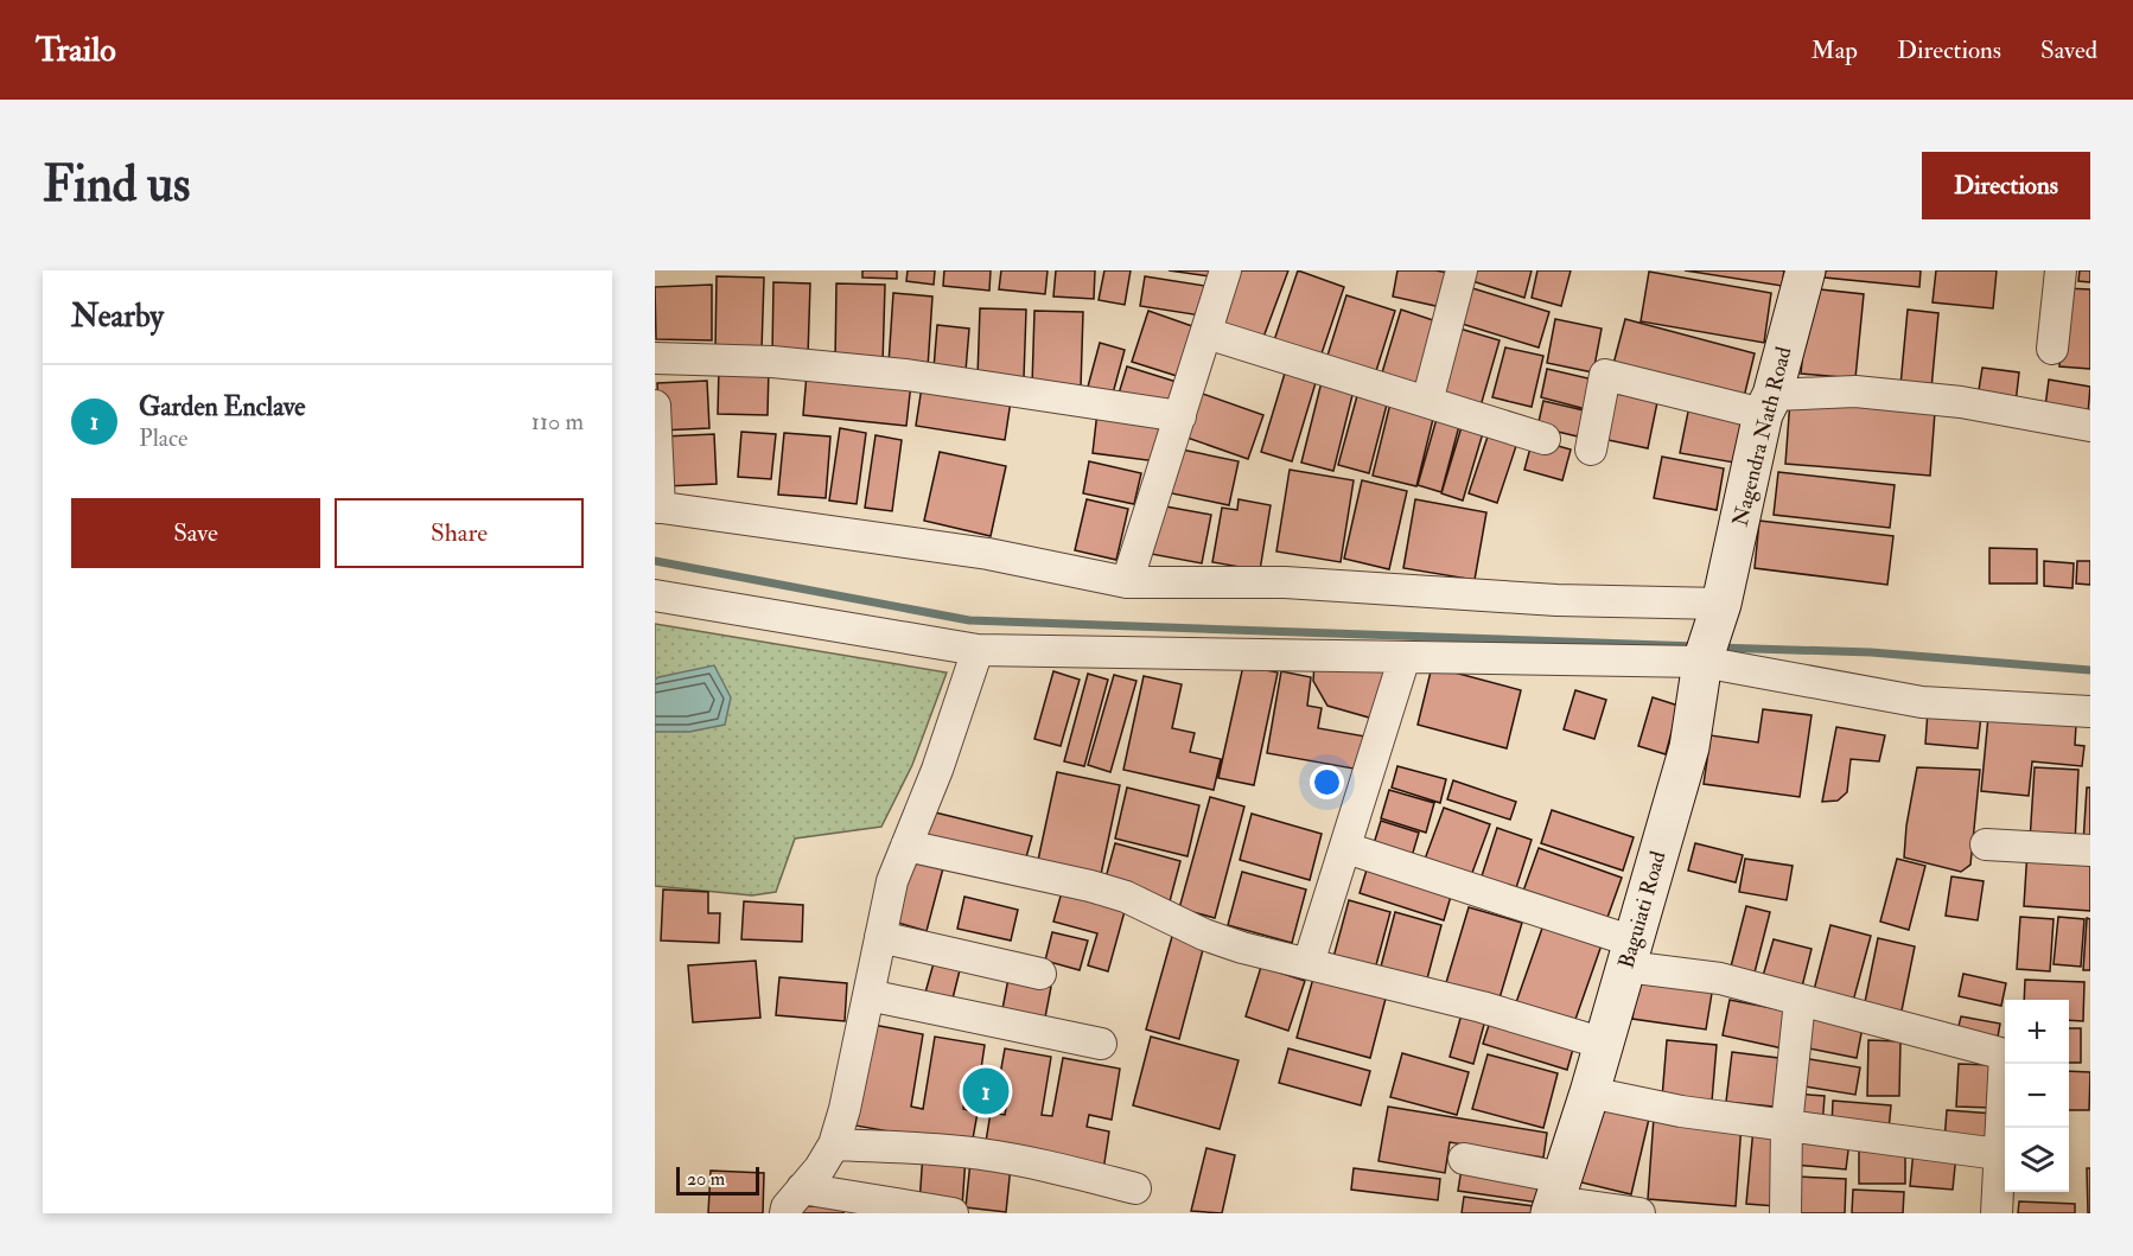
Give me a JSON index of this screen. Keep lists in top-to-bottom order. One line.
{"streets":{"street":["Nagendra Nath Road","Baguiati Road"]},"crossings":[["Nagendra Nath Road","Baguiati Road"]],"scale_bar":"20 m","page":{"header":"Trailo","nav":["Map","Directions","Saved"],"buttons":["Directions",["Save","Share"]],"title":"Find us","heading":"Nearby","list":[{"mark":"1","name":"Garden Enclave","note":"Place","value":"110 m"}],"map_buttons":["+","−"],"pins":"1","scale":"20 m"}}
